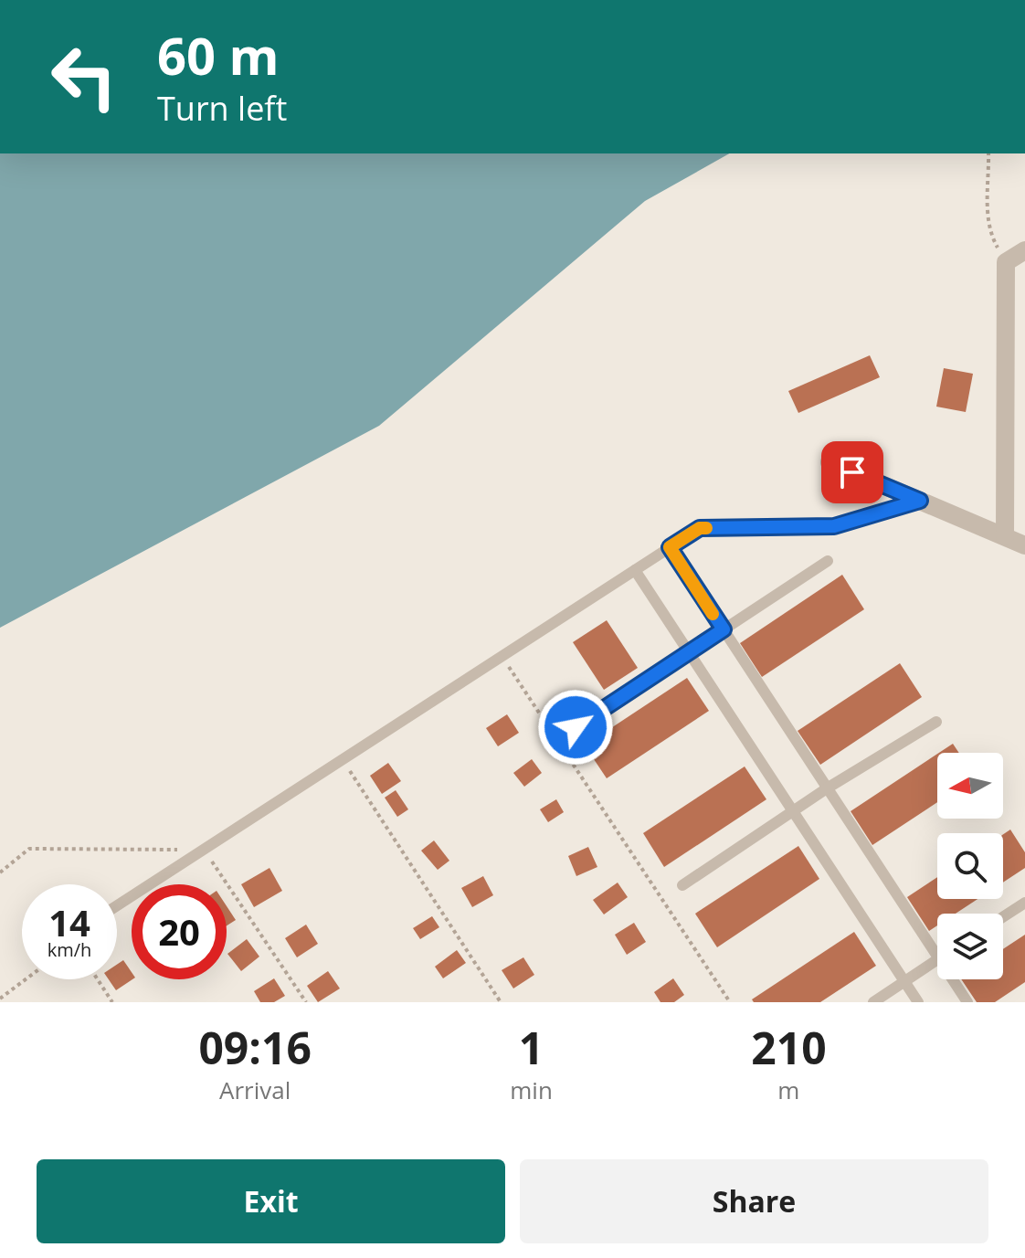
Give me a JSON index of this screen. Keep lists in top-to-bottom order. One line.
{"north":"left","page":{"turn":["60 m","Turn left"],"speed":"14 km/h","limit":"20","eta":["09:16","Arrival","1","min","210","m"],"buttons":["Exit","Share"]}}
